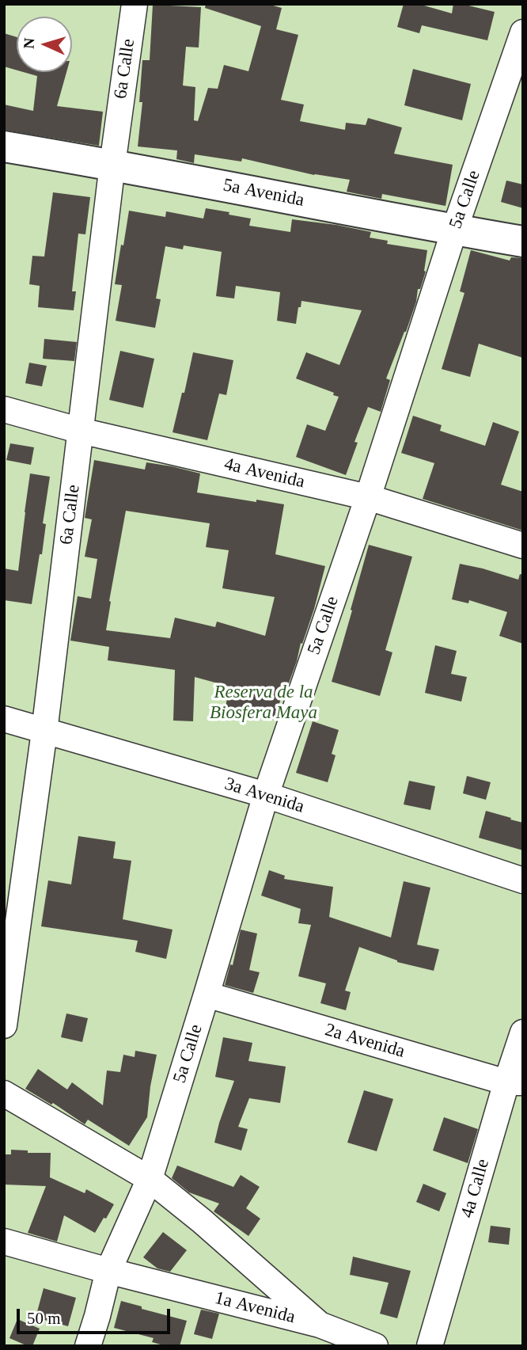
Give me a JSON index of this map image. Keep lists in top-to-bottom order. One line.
{"streets":{"street":["6a Calle","5a Avenida","5a Calle","4a Avenida","3a Avenida","2a Avenida","4a Calle","1a Avenida"]},"crossings":[["6a Calle","5a Avenida"],["6a Calle","4a Avenida"],["6a Calle","3a Avenida"],["5a Avenida","5a Calle"],["5a Calle","4a Avenida"],["5a Calle","3a Avenida"],["5a Calle","2a Avenida"],["5a Calle","1a Avenida"],["2a Avenida","4a Calle"]],"parks":["Reserva de la Biosfera Maya"],"scale_bar":"50 m","north":"left"}
